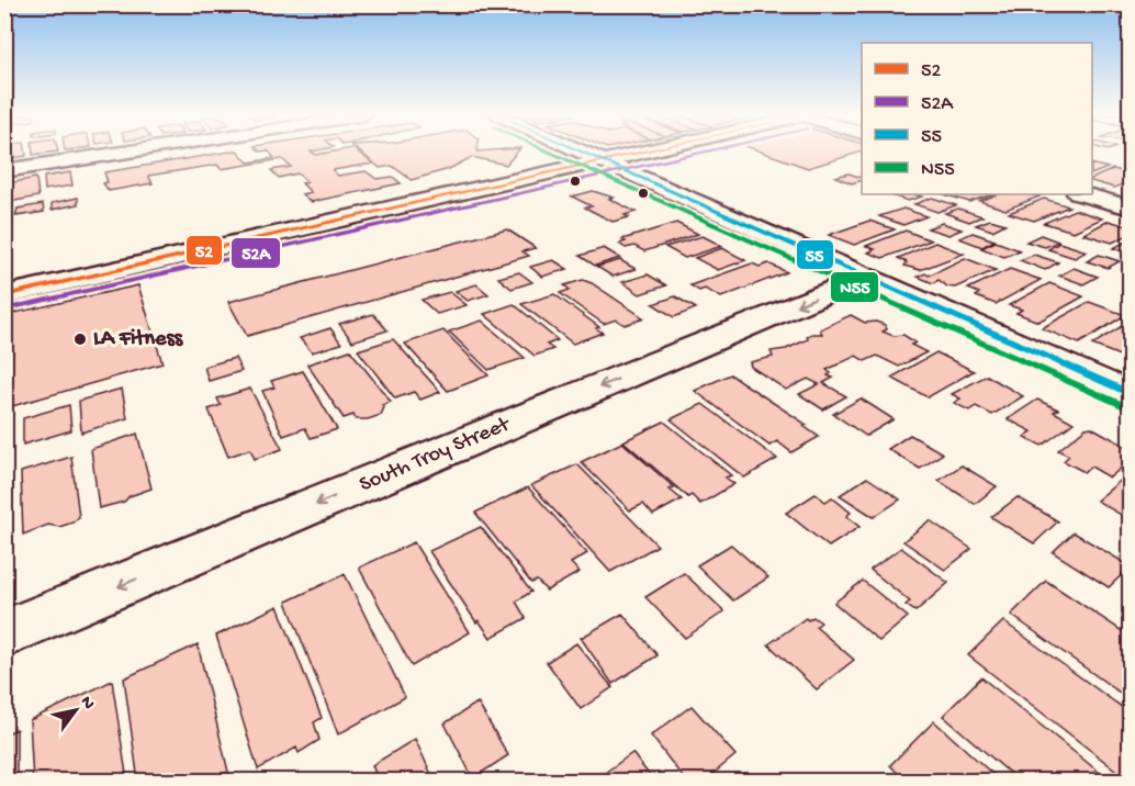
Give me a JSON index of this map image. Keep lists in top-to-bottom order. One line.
{"streets":{"main road":["South Troy Street"]},"places":["LA Fitness"],"lines":["transit line 52","transit line 52A","transit line 55","transit line N55"],"legend":["52","52A","55","N55"],"north":"top right"}
